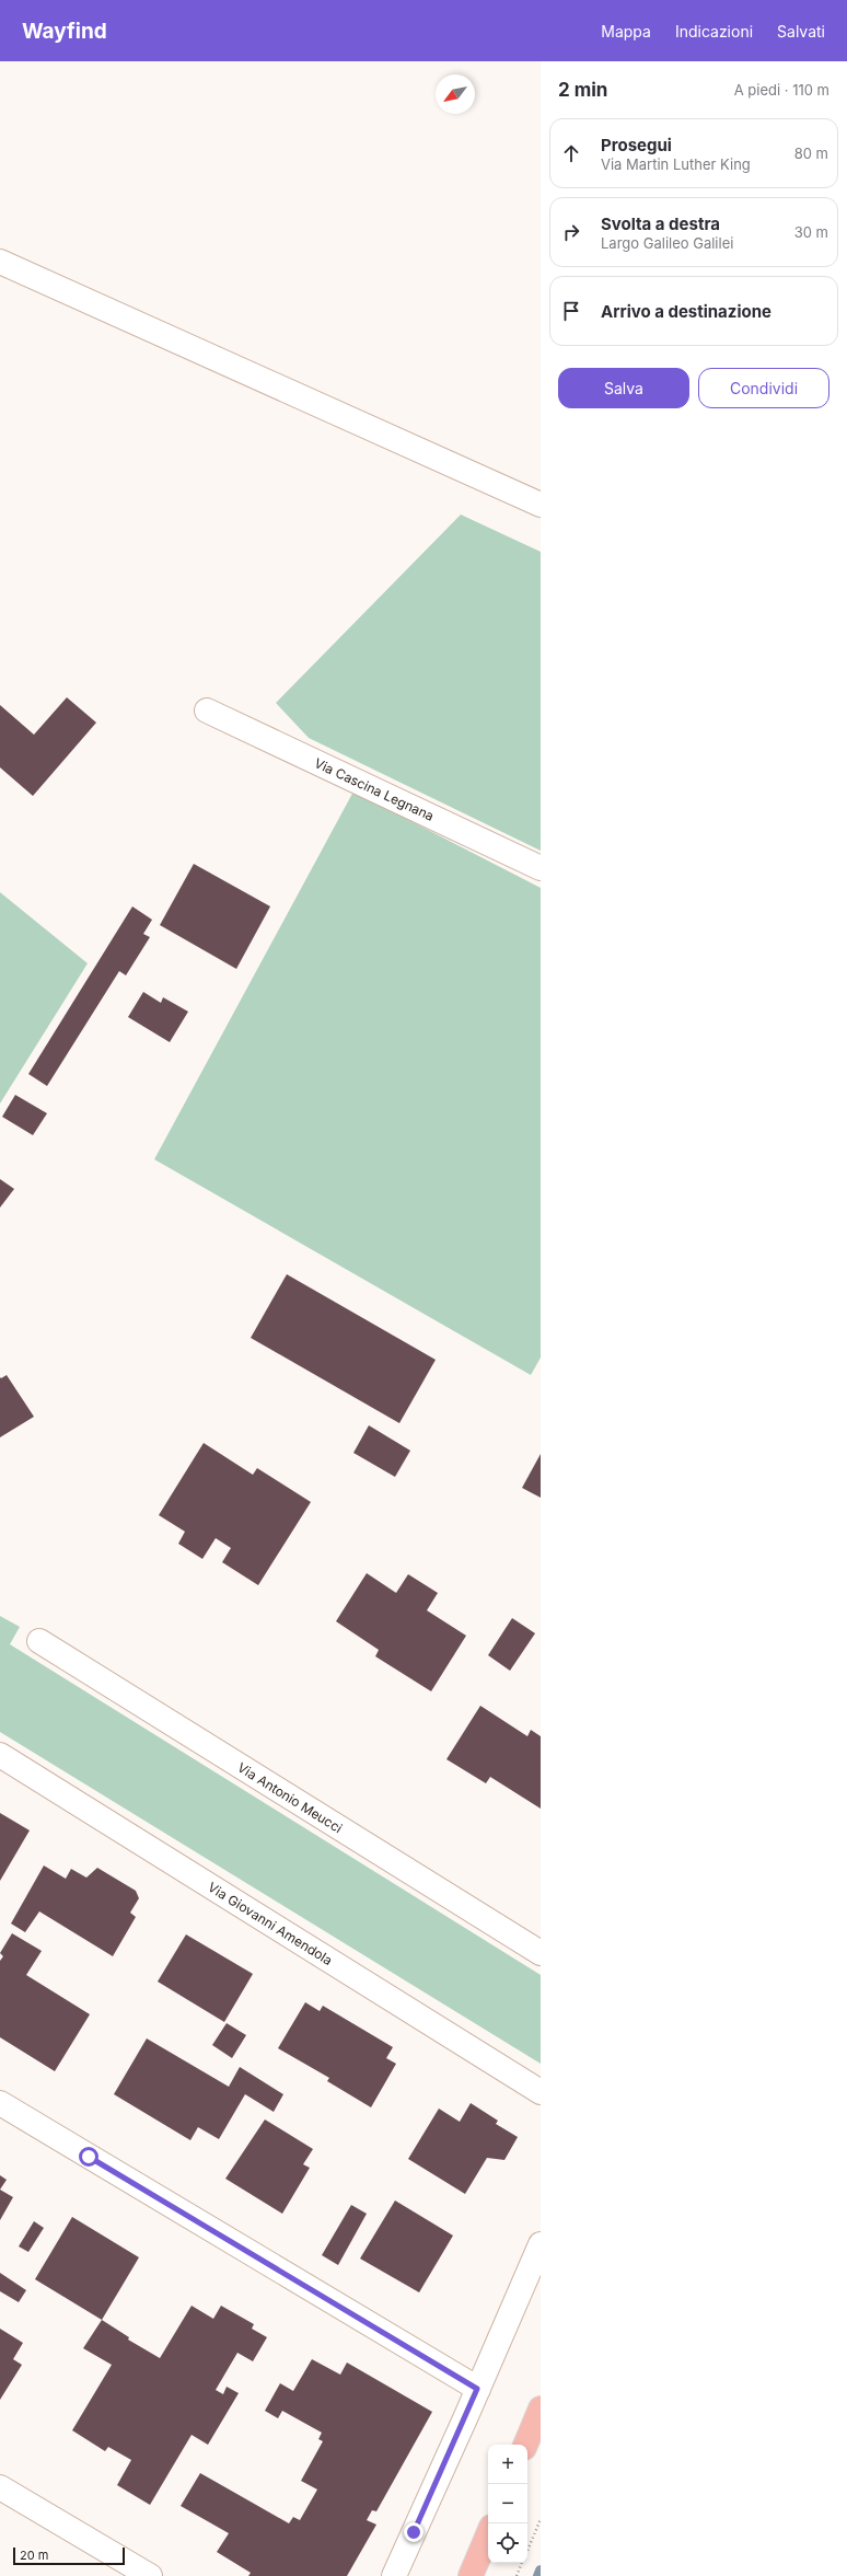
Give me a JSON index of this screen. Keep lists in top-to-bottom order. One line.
{"streets":{"street":["Via Cascina Legnana","Via Antonio Meucci","Via Giovanni Amendola"]},"scale_bar":"20 m","north":"bottom left","page":{"header":"Wayfind","nav":["Mappa","Indicazioni","Salvati"],"heading":["2 min","A piedi · 110 m"],"list":[["Prosegui","Via Martin Luther King","80 m"],["Svolta a destra","Largo Galileo Galilei","30 m"],"Arrivo a destinazione"],"buttons":["Salva","Condividi"],"map_buttons":["+","−"],"scale":"20 m"}}
